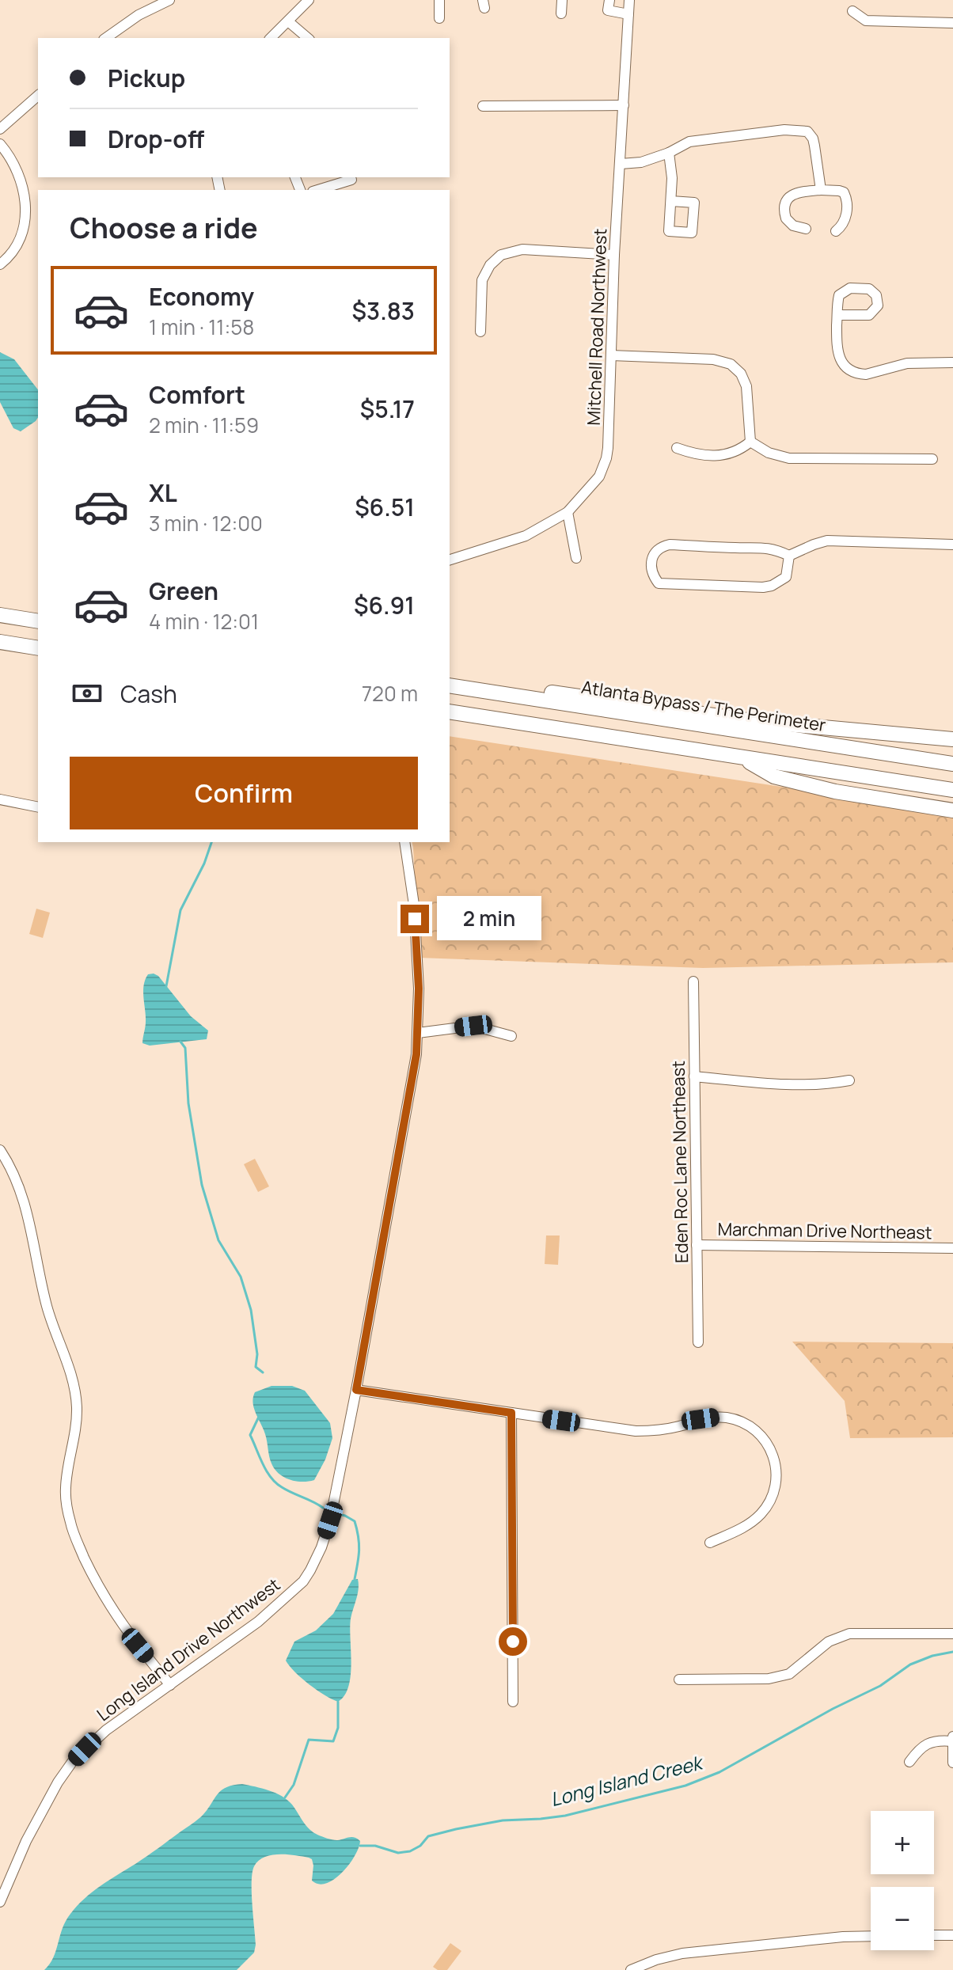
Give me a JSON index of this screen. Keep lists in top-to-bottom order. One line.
{"streets":{"highway":["Atlanta Bypass / The Perimeter"],"street":["Mitchell Road Northwest","Eden Roc Lane Northeast","Marchman Drive Northeast","Long Island Drive Northwest"]},"crossings":[["Eden Roc Lane Northeast","Marchman Drive Northeast"]],"water":["Long Island Creek"],"page":{"banner":["Pickup","Drop-off"],"heading":"Choose a ride","list":[{"name":"Economy","note":"1 min · 11:58","value":"$3.83"},{"name":"Comfort","note":"2 min · 11:59","value":"$5.17"},{"name":"XL","note":"3 min · 12:00","value":"$6.51"},{"name":"Green","note":"4 min · 12:01","value":"$6.91"}],"pay":["Cash","720 m"],"buttons":"Confirm","bubble":"2 min","map_buttons":["+","−"]}}
